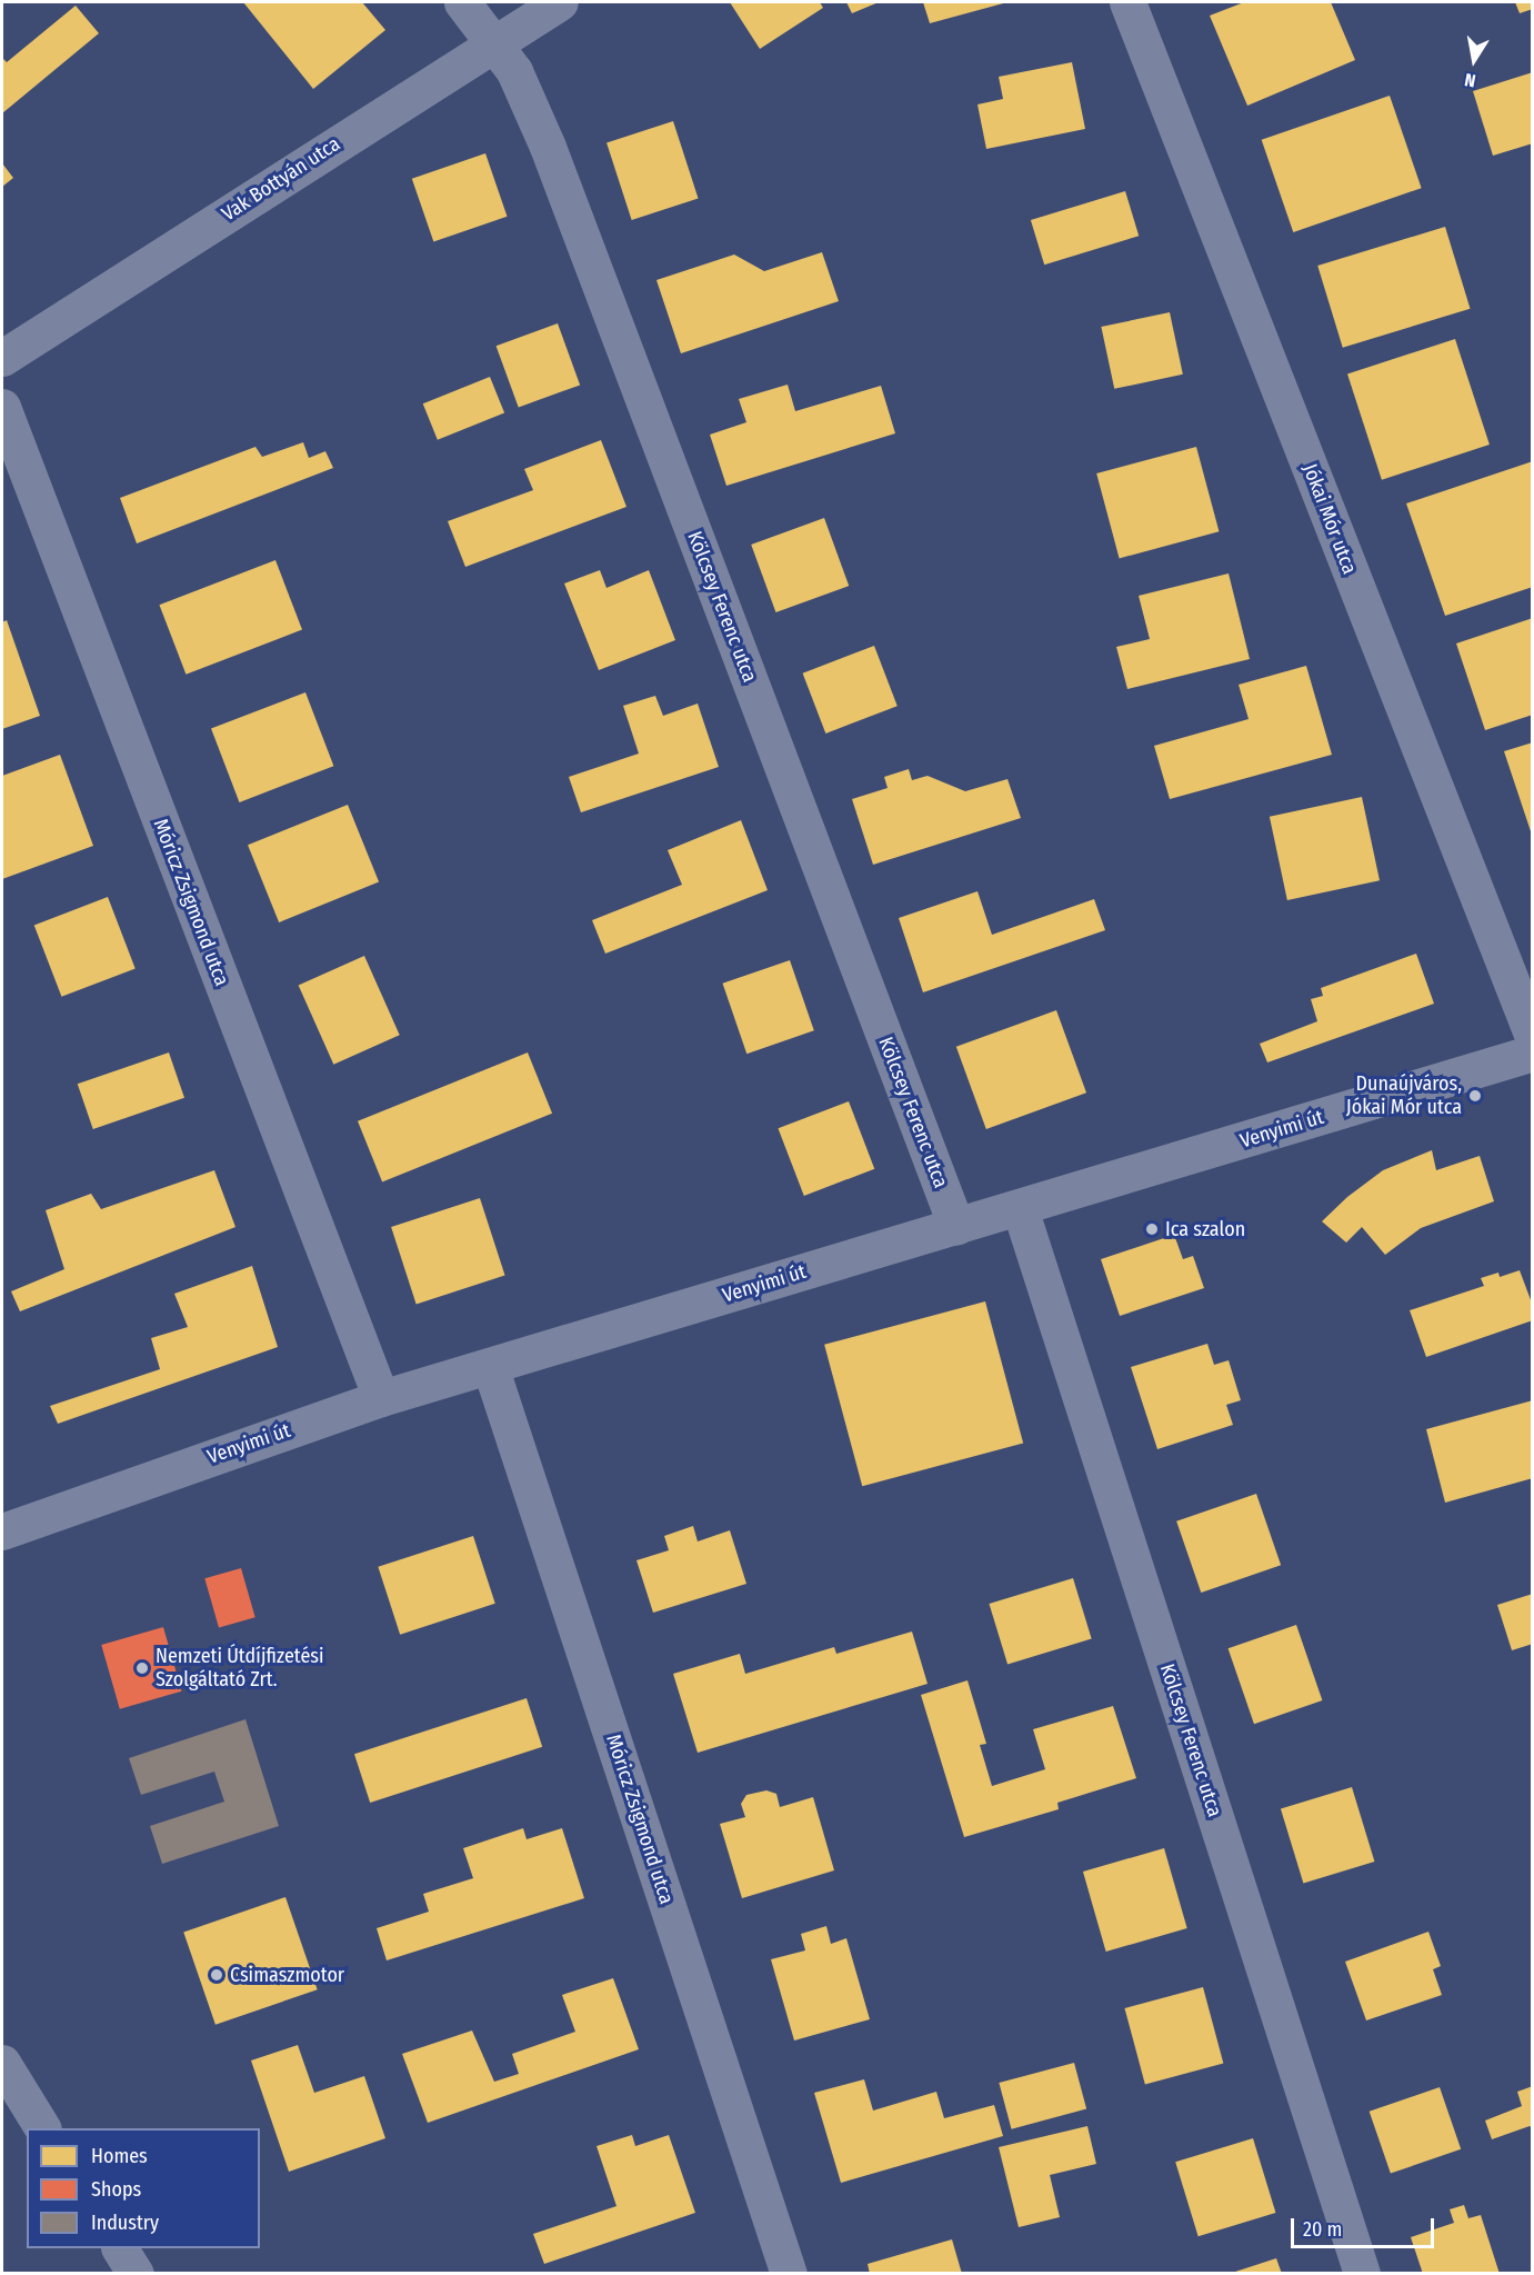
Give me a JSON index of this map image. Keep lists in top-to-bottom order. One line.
{"streets":{"street":["Vak Bottyán utca","Jókai Mór utca","Kölcsey Ferenc utca","Móricz Zsigmond utca","Venyimi út"]},"crossings":[["Vak Bottyán utca","Kölcsey Ferenc utca"],["Kölcsey Ferenc utca","Venyimi út"],["Móricz Zsigmond utca","Venyimi út"]],"places":["Dunaújváros, Jókai Mór utca","Ica szalon","Nemzeti Útdíjfizetési Szolgáltató Zrt.","Csimaszmotor"],"legend":["Homes","Shops","Industry"],"scale_bar":"20 m","north":"bottom"}
